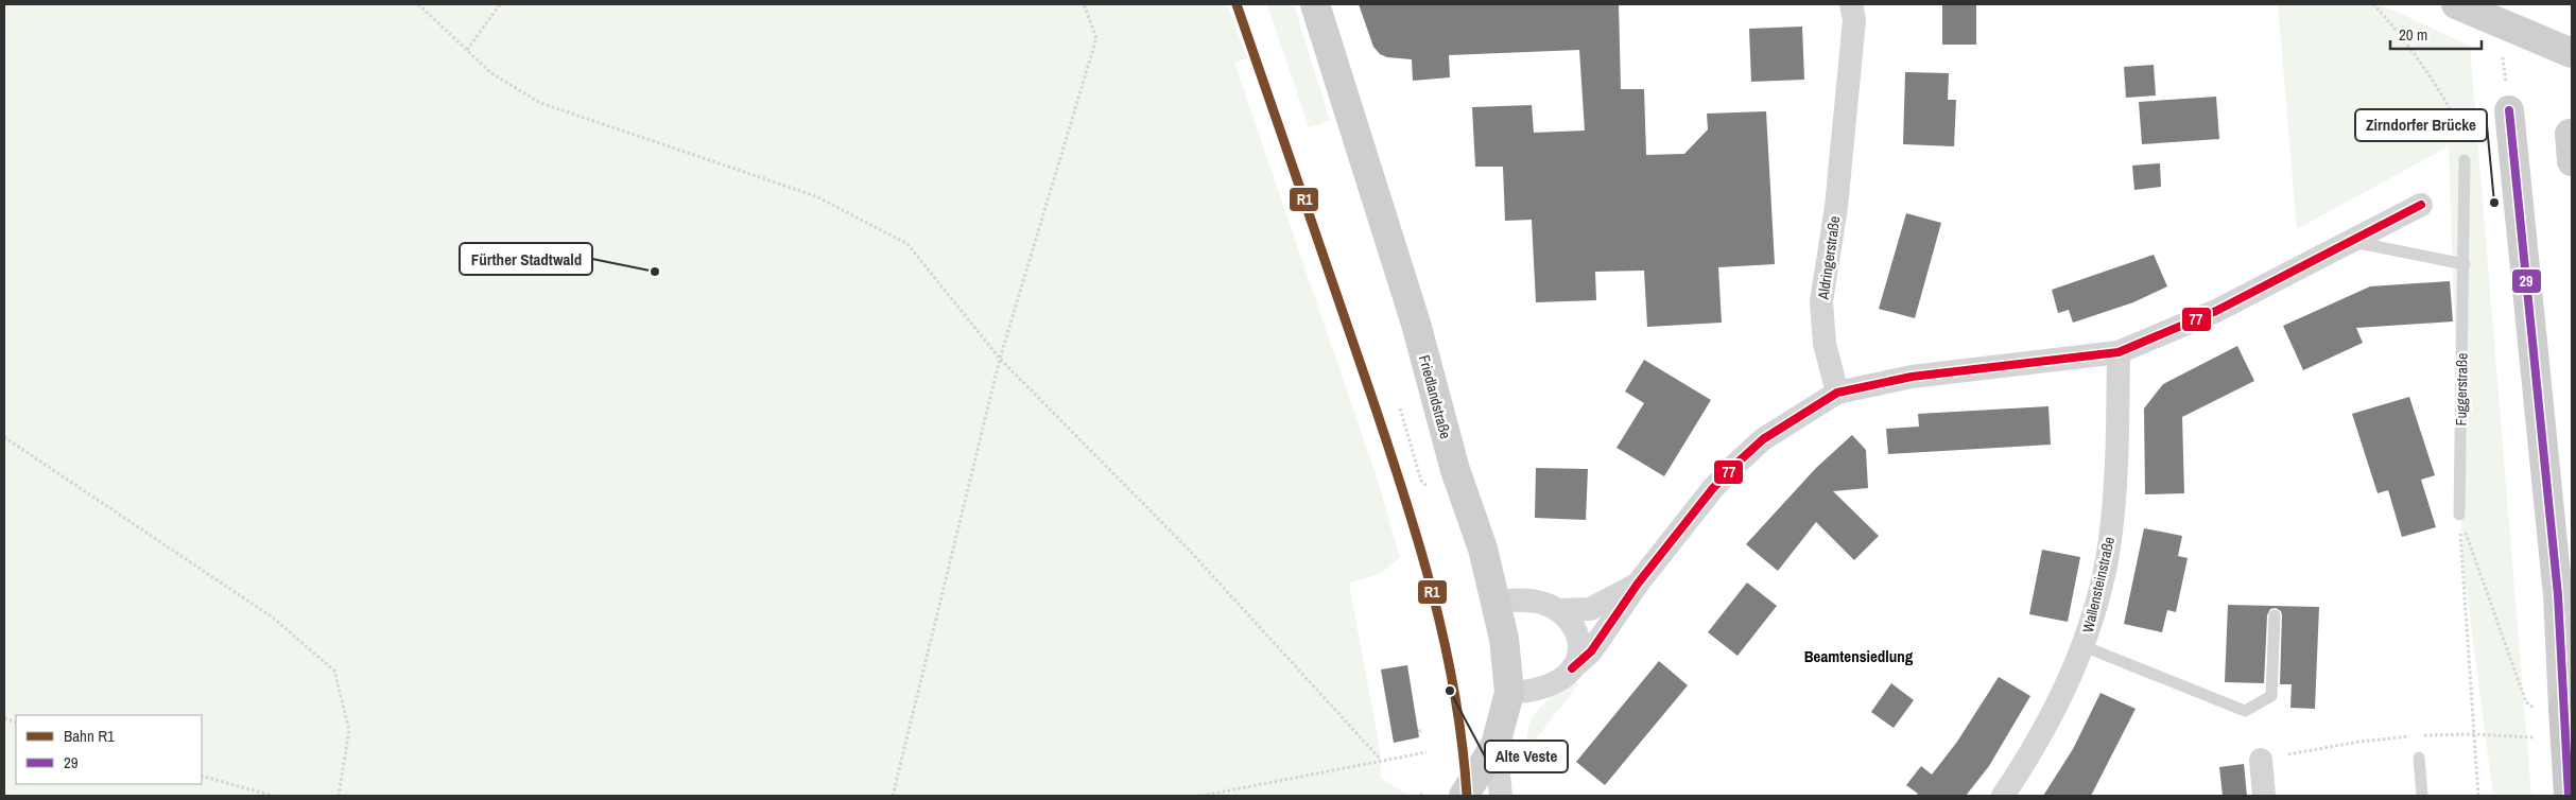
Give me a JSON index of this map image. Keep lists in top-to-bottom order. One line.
{"streets":{"main road":["Friedlandstraße"],"street":["Aldringerstraße","Wallensteinstraße"],"lane":["Fuggerstraße"]},"districts":["Beamtensiedlung"],"places":["Zirndorfer Brücke","Fürther Stadtwald","Alte Veste"],"lines":["rail line R1","transit line 29","transit line 77"],"legend":["Bahn R1","29"],"scale_bar":"20 m"}
